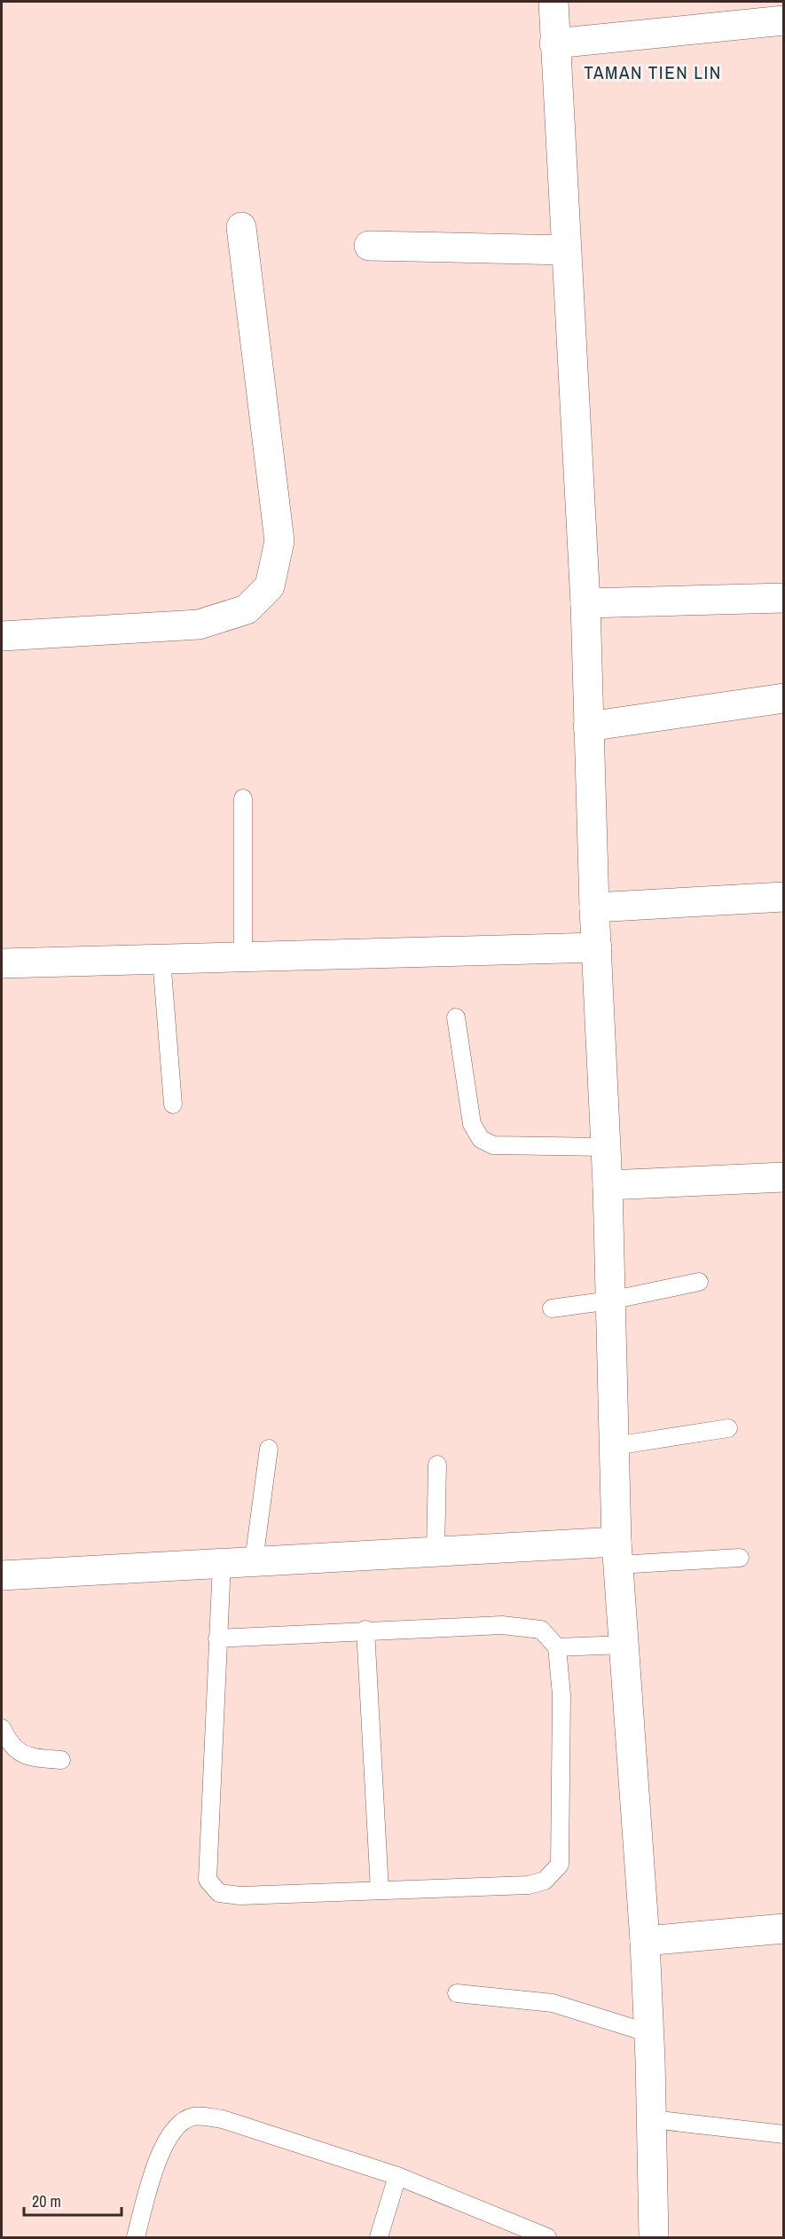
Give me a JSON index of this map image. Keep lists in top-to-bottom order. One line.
{"districts":["TAMAN TIEN LIN"],"scale_bar":"20 m"}
